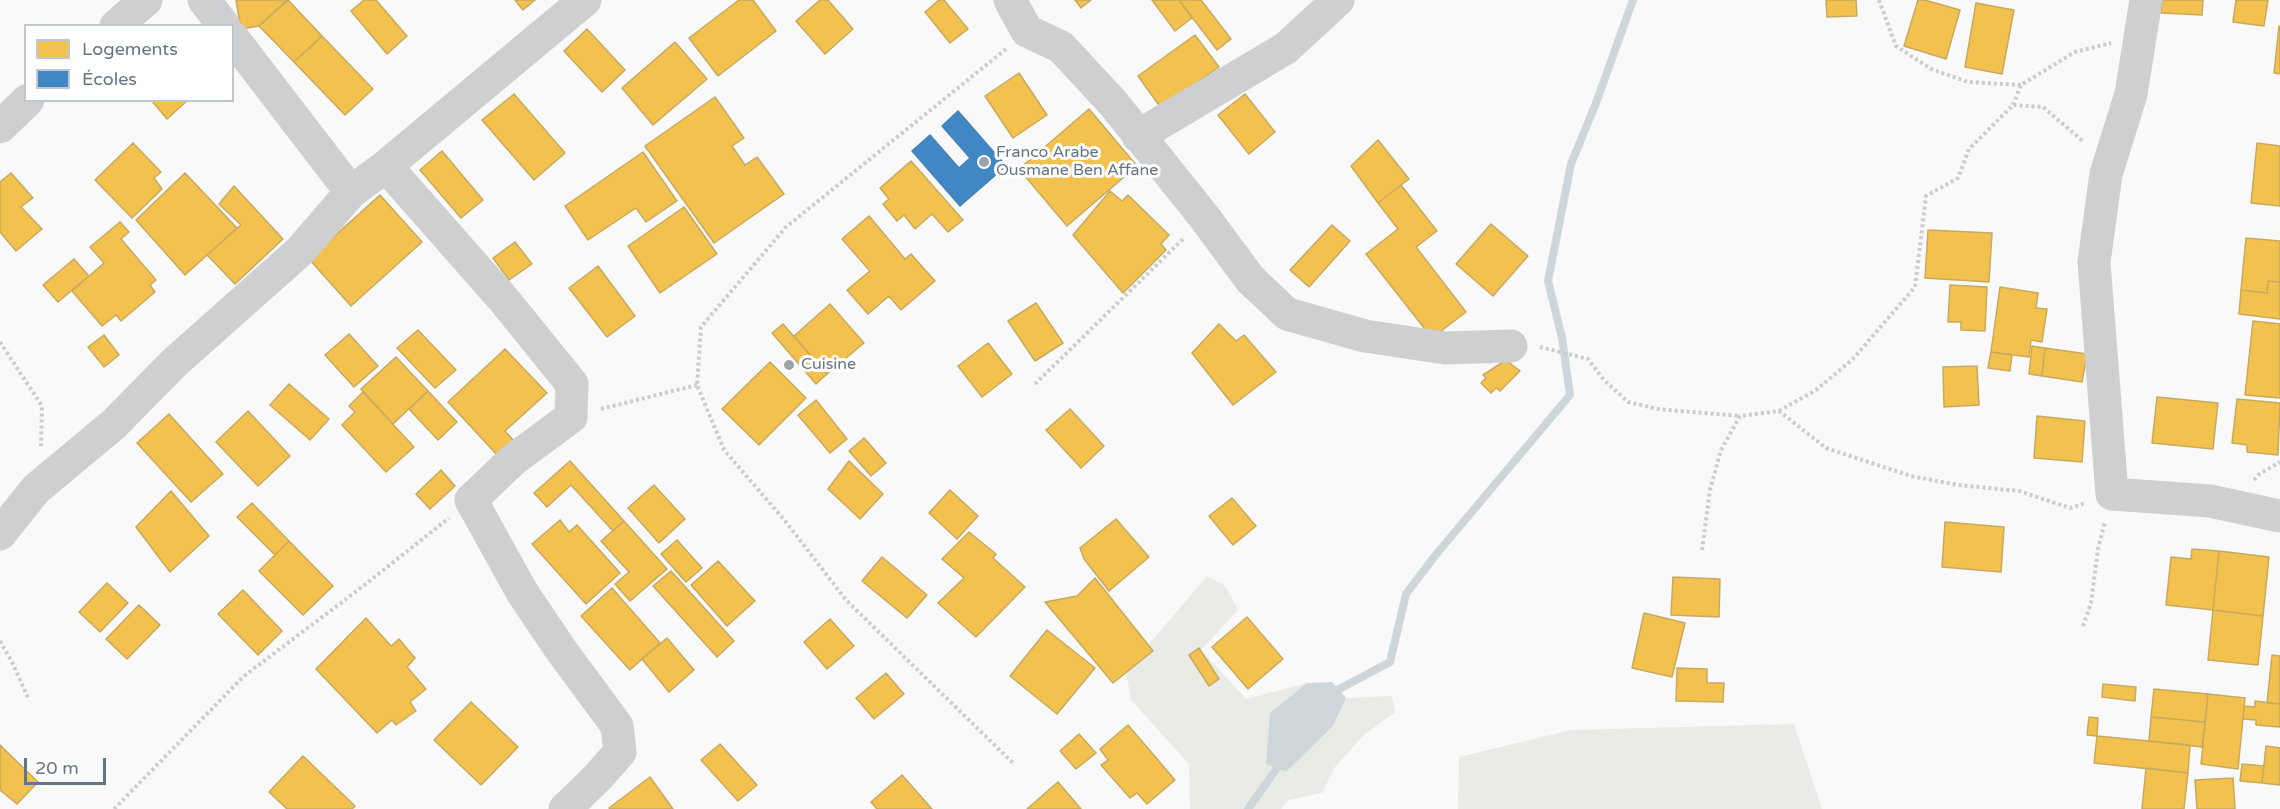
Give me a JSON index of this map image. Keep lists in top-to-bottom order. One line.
{"places":["Franco Arabe Ousmane Ben Affane","Cuisine"],"legend":["Logements","Écoles"],"scale_bar":"20 m"}
